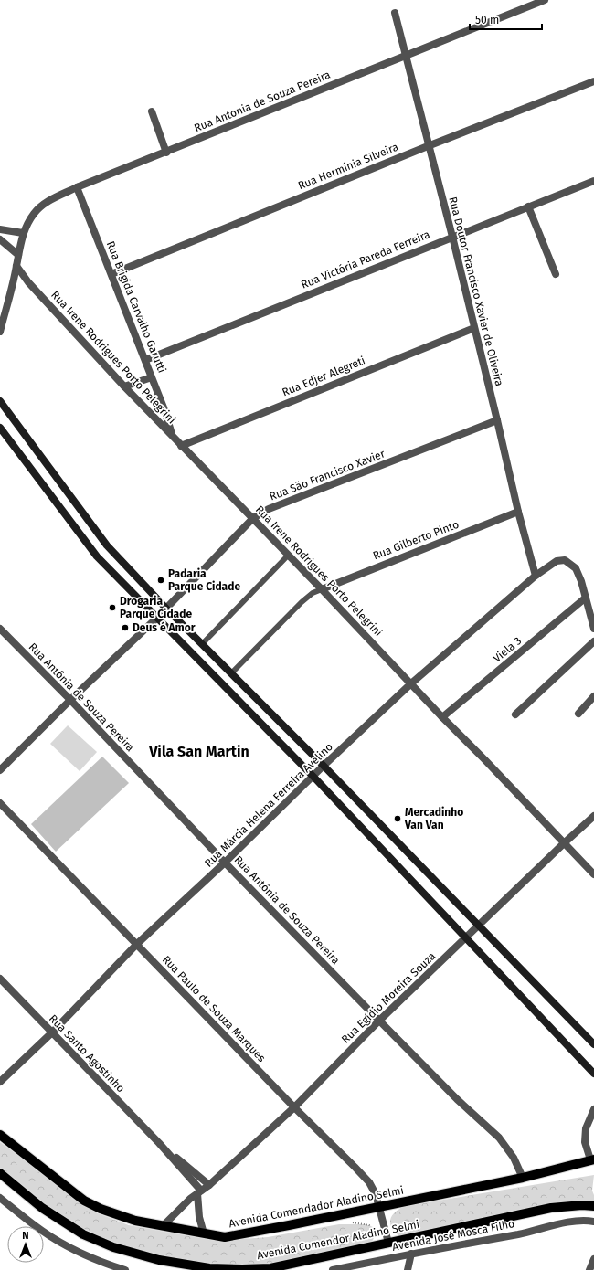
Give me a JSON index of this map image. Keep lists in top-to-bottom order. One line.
{"streets":{"main road":["Avenida Comendador Aladino Selmi","Avenida Comendor Aladino Selmi"],"street":["Rua Antonia de Souza Pereira","Rua Hermínia Silveira","Rua Victória Pareda Ferreira","Rua Doutor Francisco Xavier de Oliveira","Rua Brigida Carvalho Garutti","Rua Irene Rodrigues Porto Pelegrini","Rua Edjer Alegreti","Rua São Francisco Xavier","Rua Gilberto Pinto","Viela 3","Rua Antônia de Souza Pereira","Rua Márcia Helena Ferreira Avelino","Rua Egídio Moreira Souza","Rua Paulo de Souza Marques","Rua Santo Agostinho","Avenida José Mosca Filho"]},"crossings":[["Rua Antonia de Souza Pereira","Rua Doutor Francisco Xavier de Oliveira"],["Rua Antonia de Souza Pereira","Rua Brigida Carvalho Garutti"],["Rua Hermínia Silveira","Rua Doutor Francisco Xavier de Oliveira"],["Rua Hermínia Silveira","Rua Brigida Carvalho Garutti"],["Rua Victória Pareda Ferreira","Rua Doutor Francisco Xavier de Oliveira"],["Rua Victória Pareda Ferreira","Rua Brigida Carvalho Garutti"],["Rua Doutor Francisco Xavier de Oliveira","Rua Edjer Alegreti"],["Rua Doutor Francisco Xavier de Oliveira","Rua São Francisco Xavier"],["Rua Doutor Francisco Xavier de Oliveira","Rua Gilberto Pinto"],["Rua Doutor Francisco Xavier de Oliveira","Rua Márcia Helena Ferreira Avelino"],["Rua Brigida Carvalho Garutti","Rua Irene Rodrigues Porto Pelegrini"],["Rua Irene Rodrigues Porto Pelegrini","Rua Edjer Alegreti"],["Rua Irene Rodrigues Porto Pelegrini","Rua São Francisco Xavier"],["Rua Irene Rodrigues Porto Pelegrini","Rua Gilberto Pinto"],["Rua Irene Rodrigues Porto Pelegrini","Viela 3"],["Rua Irene Rodrigues Porto Pelegrini","Rua Márcia Helena Ferreira Avelino"],["Rua Irene Rodrigues Porto Pelegrini","Rua Egídio Moreira Souza"],["Rua São Francisco Xavier","Rua Antônia de Souza Pereira"],["Viela 3","Rua Márcia Helena Ferreira Avelino"],["Rua Antônia de Souza Pereira","Rua Márcia Helena Ferreira Avelino"],["Rua Antônia de Souza Pereira","Rua Egídio Moreira Souza"],["Rua Antônia de Souza Pereira","Avenida Comendador Aladino Selmi"],["Rua Márcia Helena Ferreira Avelino","Rua Paulo de Souza Marques"],["Rua Márcia Helena Ferreira Avelino","Rua Santo Agostinho"],["Rua Egídio Moreira Souza","Rua Paulo de Souza Marques"],["Rua Egídio Moreira Souza","Rua Santo Agostinho"],["Rua Egídio Moreira Souza","Avenida Comendador Aladino Selmi"],["Rua Paulo de Souza Marques","Avenida Comendador Aladino Selmi"],["Rua Paulo de Souza Marques","Avenida Comendor Aladino Selmi"]],"districts":["Vila San Martin"],"places":["Padaria Parque Cidade","Drogaria Parque Cidade","Deus é Amor","Mercadinho Van Van"],"scale_bar":"50 m","north":"top"}
